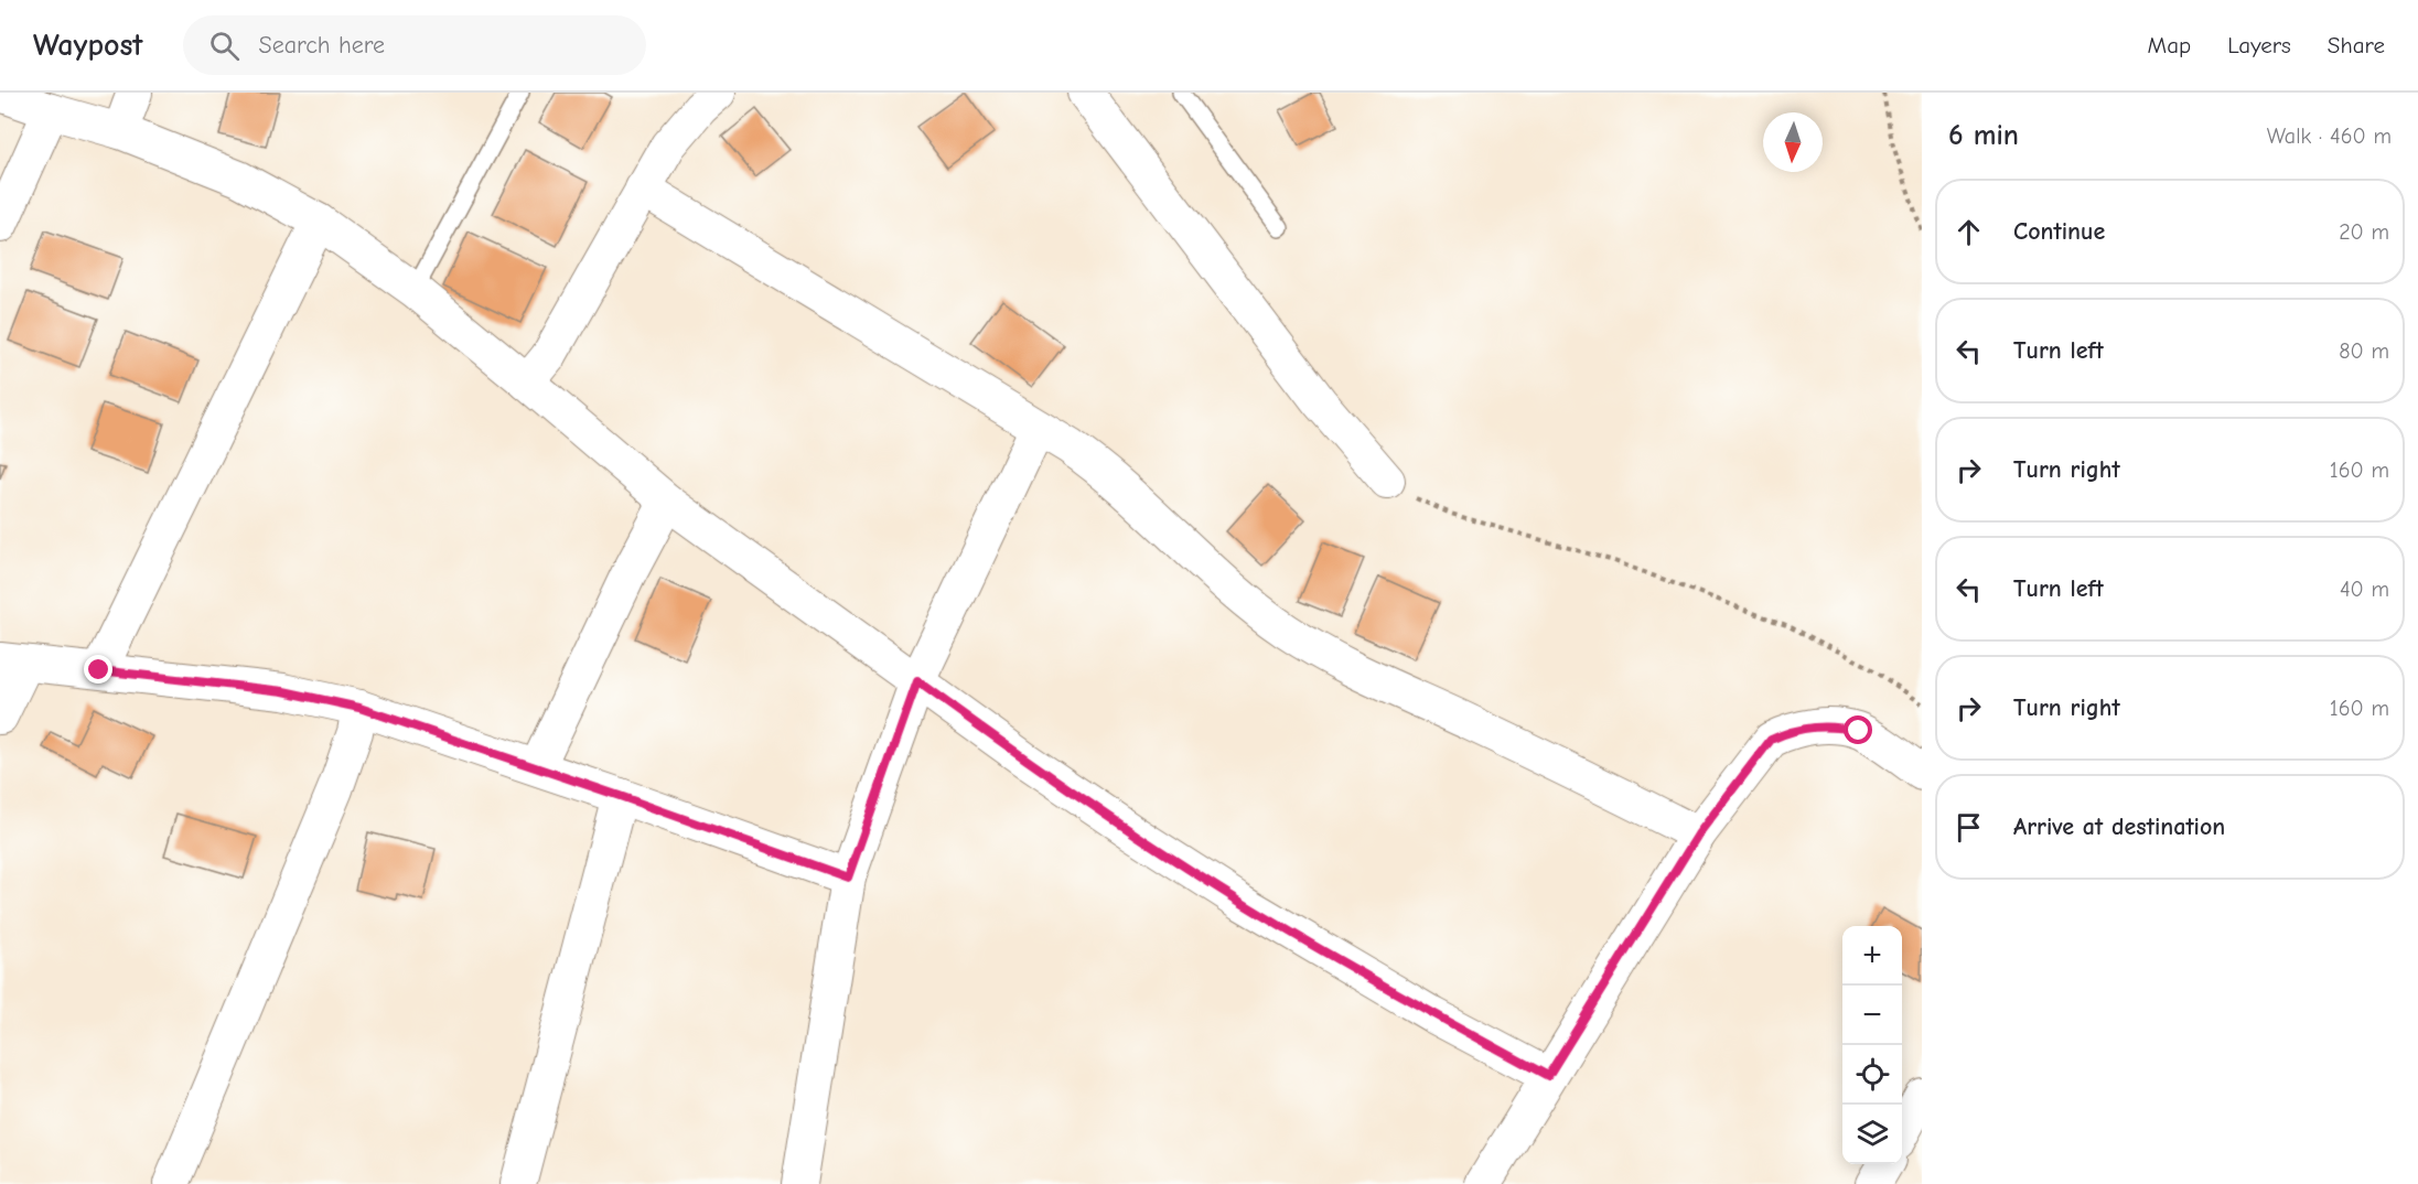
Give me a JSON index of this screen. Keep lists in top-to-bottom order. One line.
{"north":"bottom","page":{"header":"Waypost","search":"Search here","nav":["Map","Layers","Share"],"heading":["6 min","Walk · 460 m"],"list":[["Continue","20 m"],["Turn left","80 m"],["Turn right","160 m"],["Turn left","40 m"],["Turn right","160 m"],"Arrive at destination"],"map_buttons":["+","−"]}}
